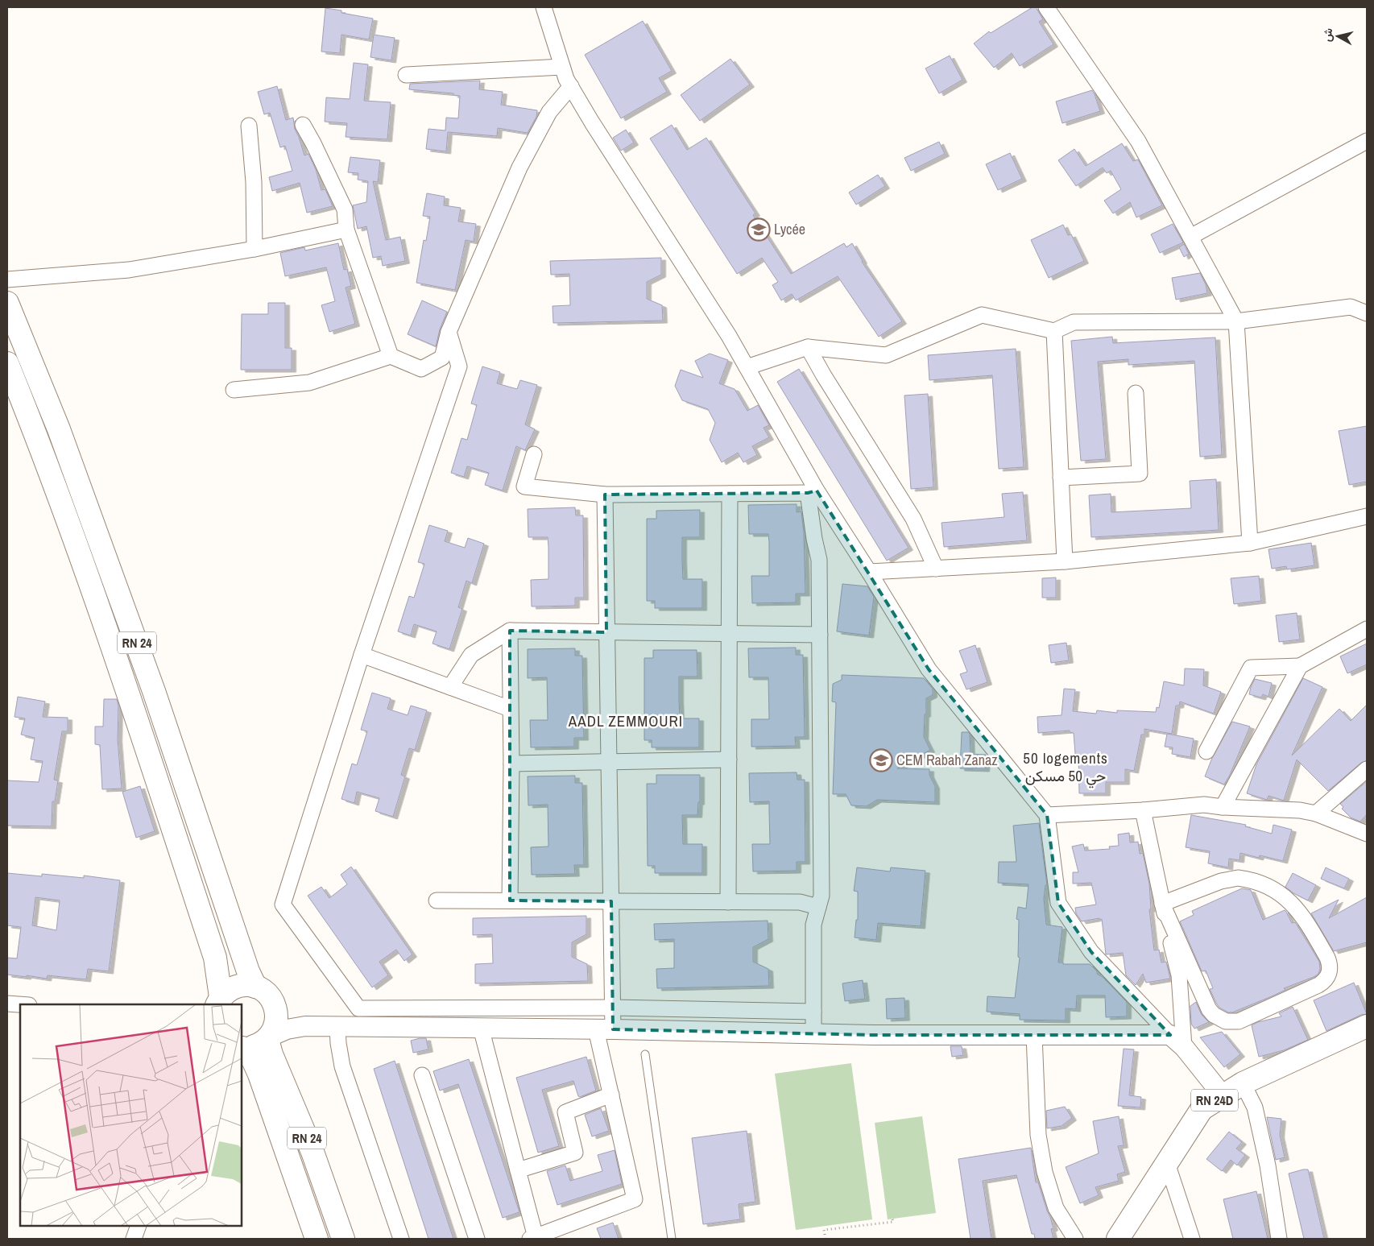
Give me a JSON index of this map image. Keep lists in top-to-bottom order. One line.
{"streets":{"main road":["RN 24","RN 24D"]},"districts":["AADL ZEMMOURI","50 logements حي 50 مسكن"],"places":{"school or university":["Lycée","CEM Rabah Zanaz"]},"north":"left"}
